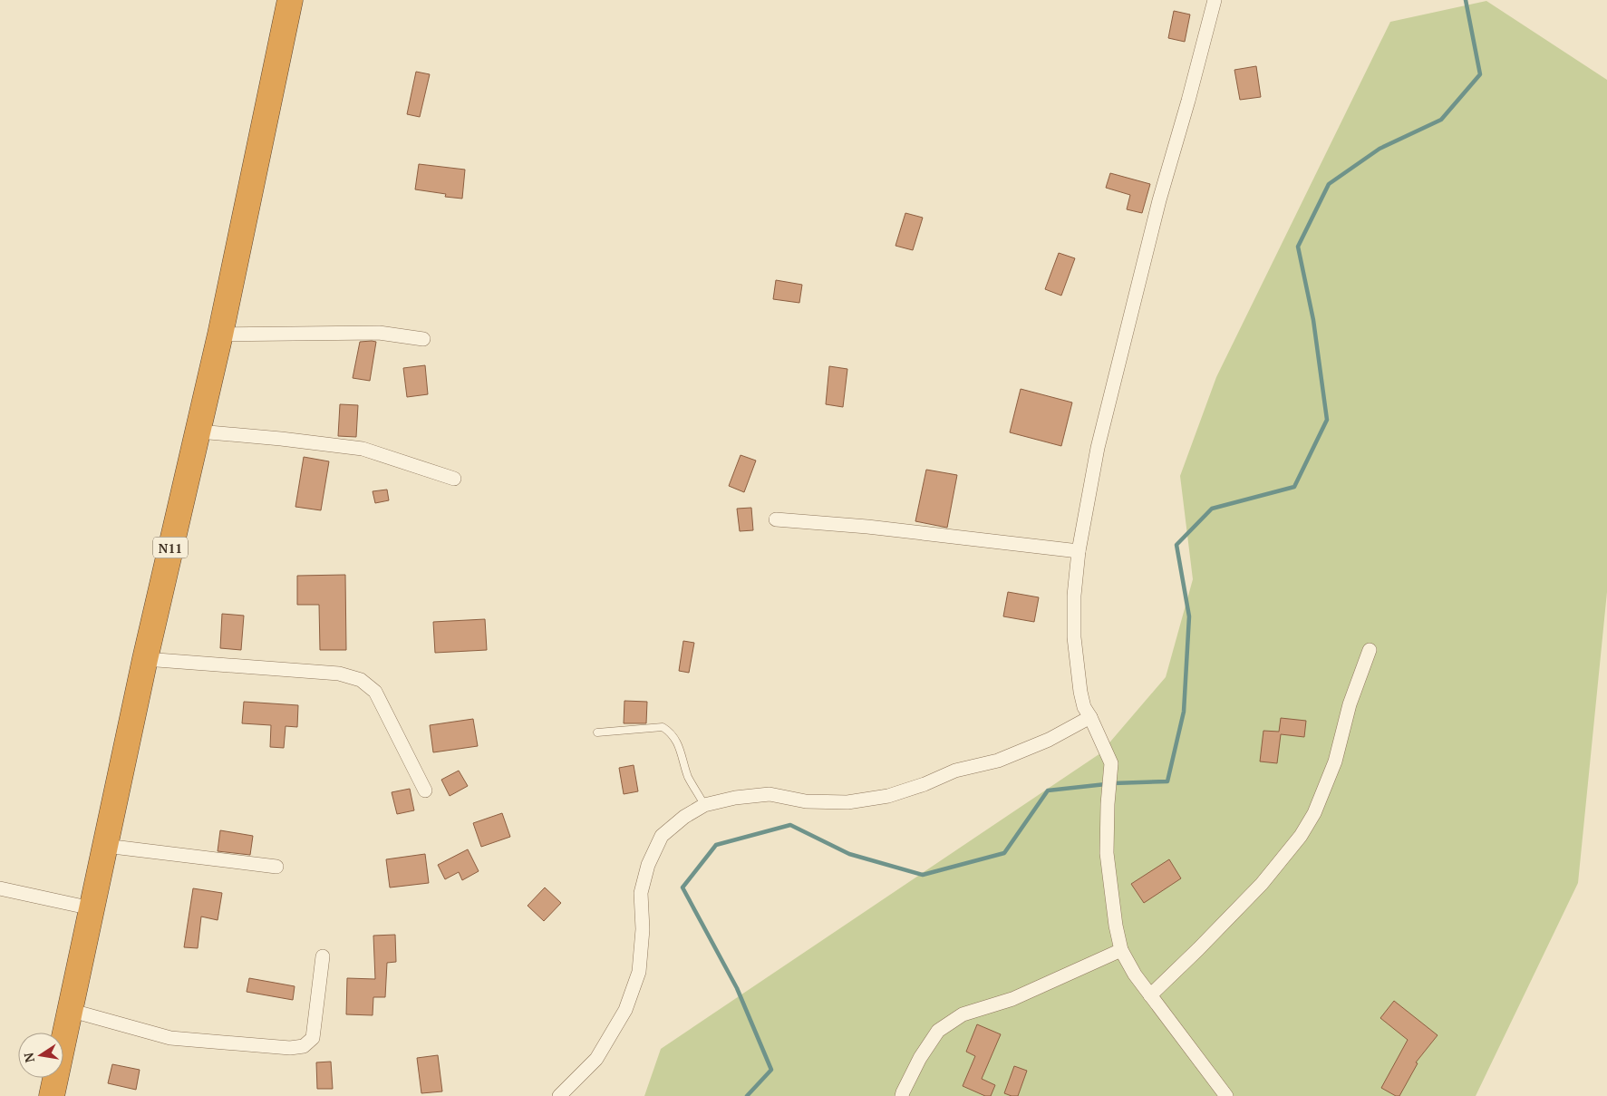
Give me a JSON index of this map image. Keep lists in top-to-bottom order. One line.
{"streets":{"highway":["N11"]},"north":"left"}
